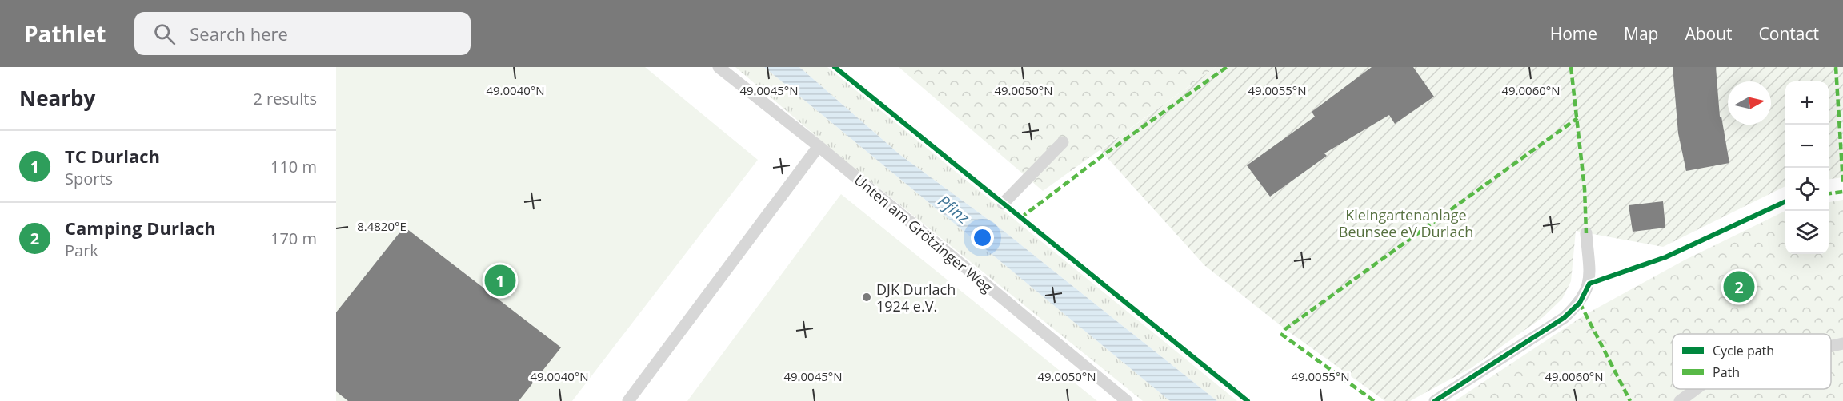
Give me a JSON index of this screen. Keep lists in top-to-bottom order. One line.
{"streets":{"lane":["Unten am Grötzinger Weg"]},"water":["Pfinz"],"parks":["Kleingartenanlage Beunsee eV Durlach"],"places":["DJK Durlach 1924 e.V."],"legend":["Cycle path","Path"],"north":"right","page":{"header":"Pathlet","search":"Search here","nav":["Home","Map","About","Contact"],"heading":["Nearby","2 results"],"map_buttons":["+","−"],"list":[{"mark":"1","name":"TC Durlach","note":"Sports","value":"110 m"},{"mark":"2","name":"Camping Durlach","note":"Park","value":"170 m"}],"pins":["1","2"]},"coordinates":["49.0040°N","49.0045°N","49.0050°N","49.0055°N","49.0060°N","8.4820°E"]}
